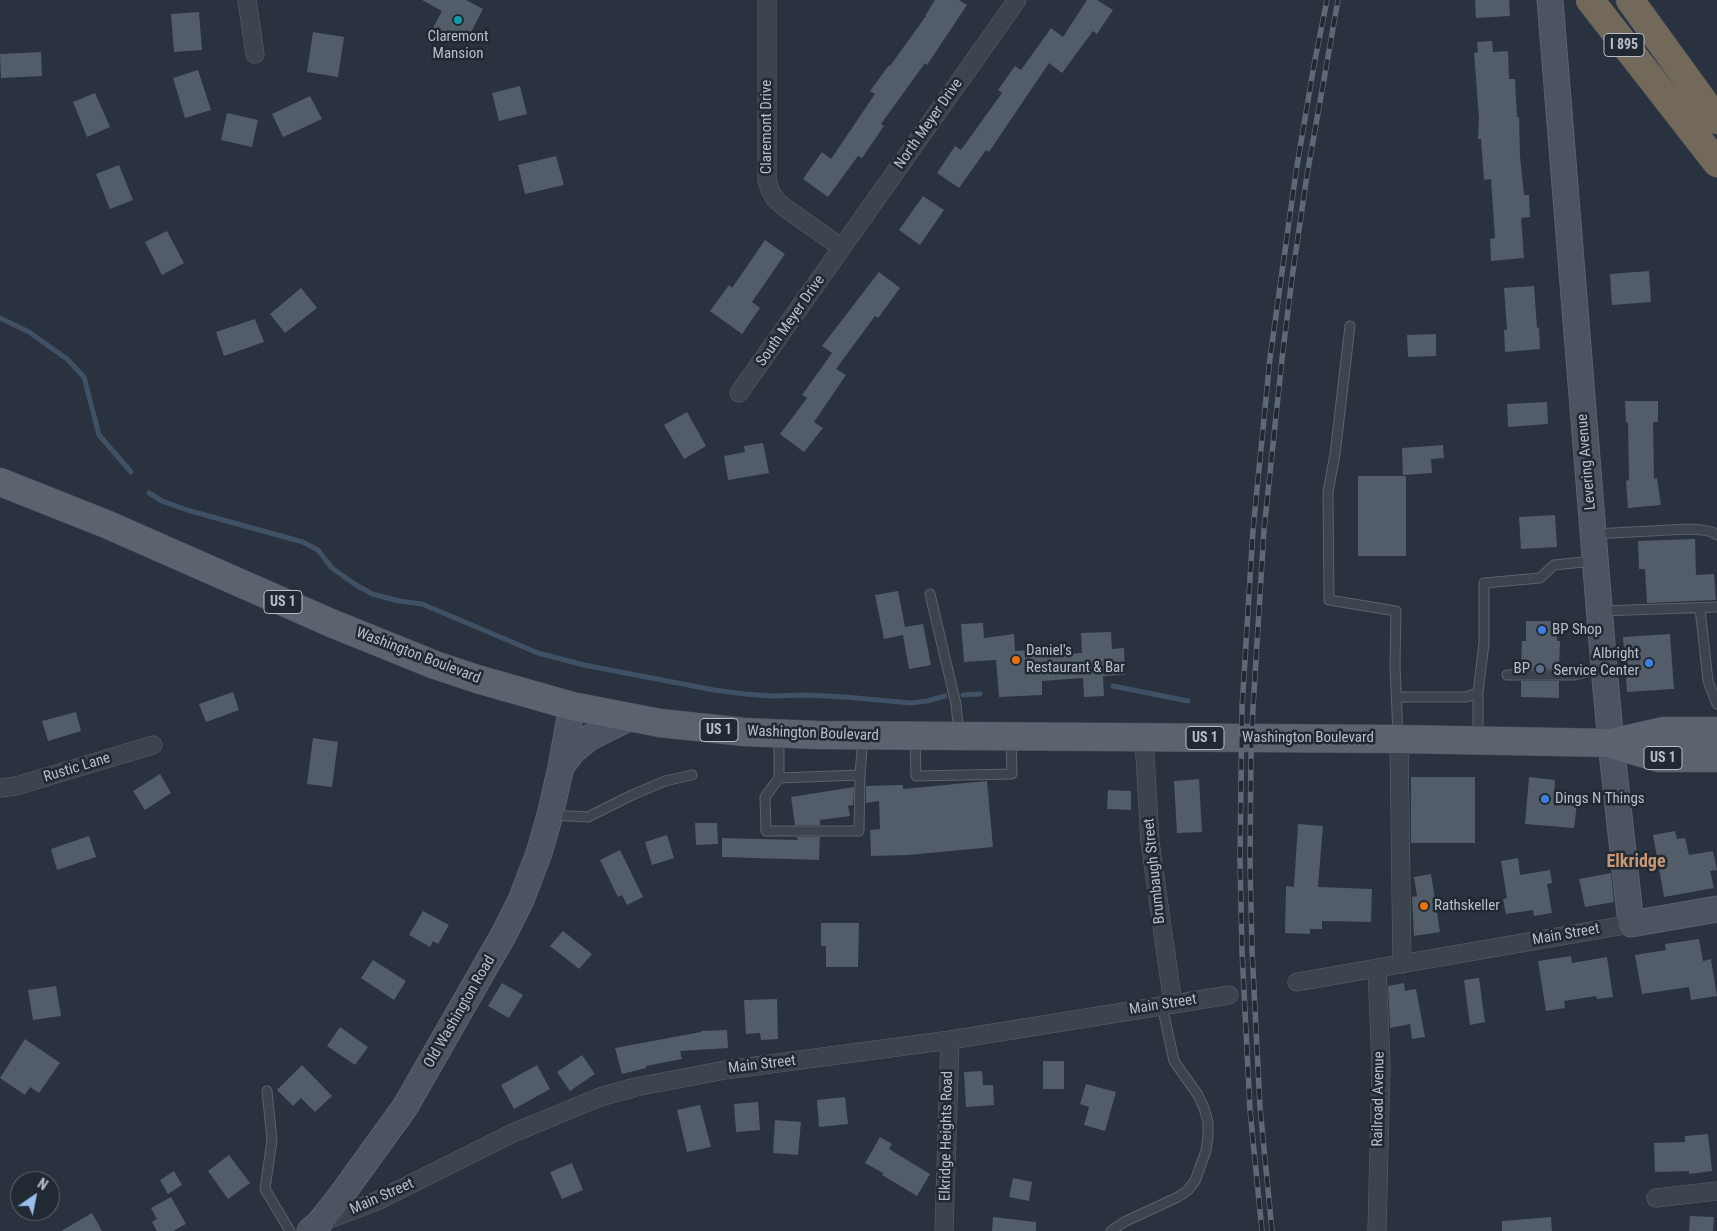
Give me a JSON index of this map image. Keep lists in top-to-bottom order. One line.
{"streets":{"highway":["I 895"],"main road":["US 1","Washington Boulevard"],"street":["North Meyer Drive","Claremont Drive","South Meyer Drive","Levering Avenue","Rustic Lane","Brumbaugh Street","Main Street","Old Washington Road","Railroad Avenue","Elkridge Heights Road"]},"crossings":[["North Meyer Drive","Claremont Drive"],["North Meyer Drive","South Meyer Drive"],["Claremont Drive","South Meyer Drive"],["Levering Avenue","Washington Boulevard"],["Levering Avenue","Main Street"],["Washington Boulevard","Brumbaugh Street"],["Washington Boulevard","Old Washington Road"],["Brumbaugh Street","Main Street"],["Main Street","Old Washington Road"],["Main Street","Railroad Avenue"],["Main Street","Elkridge Heights Road"]],"districts":["Elkridge"],"places":["Claremont Mansion","BP Shop","Daniel's Restaurant & Bar","Albright Service Center","BP","Dings N Things","Rathskeller"],"north":"top right"}
